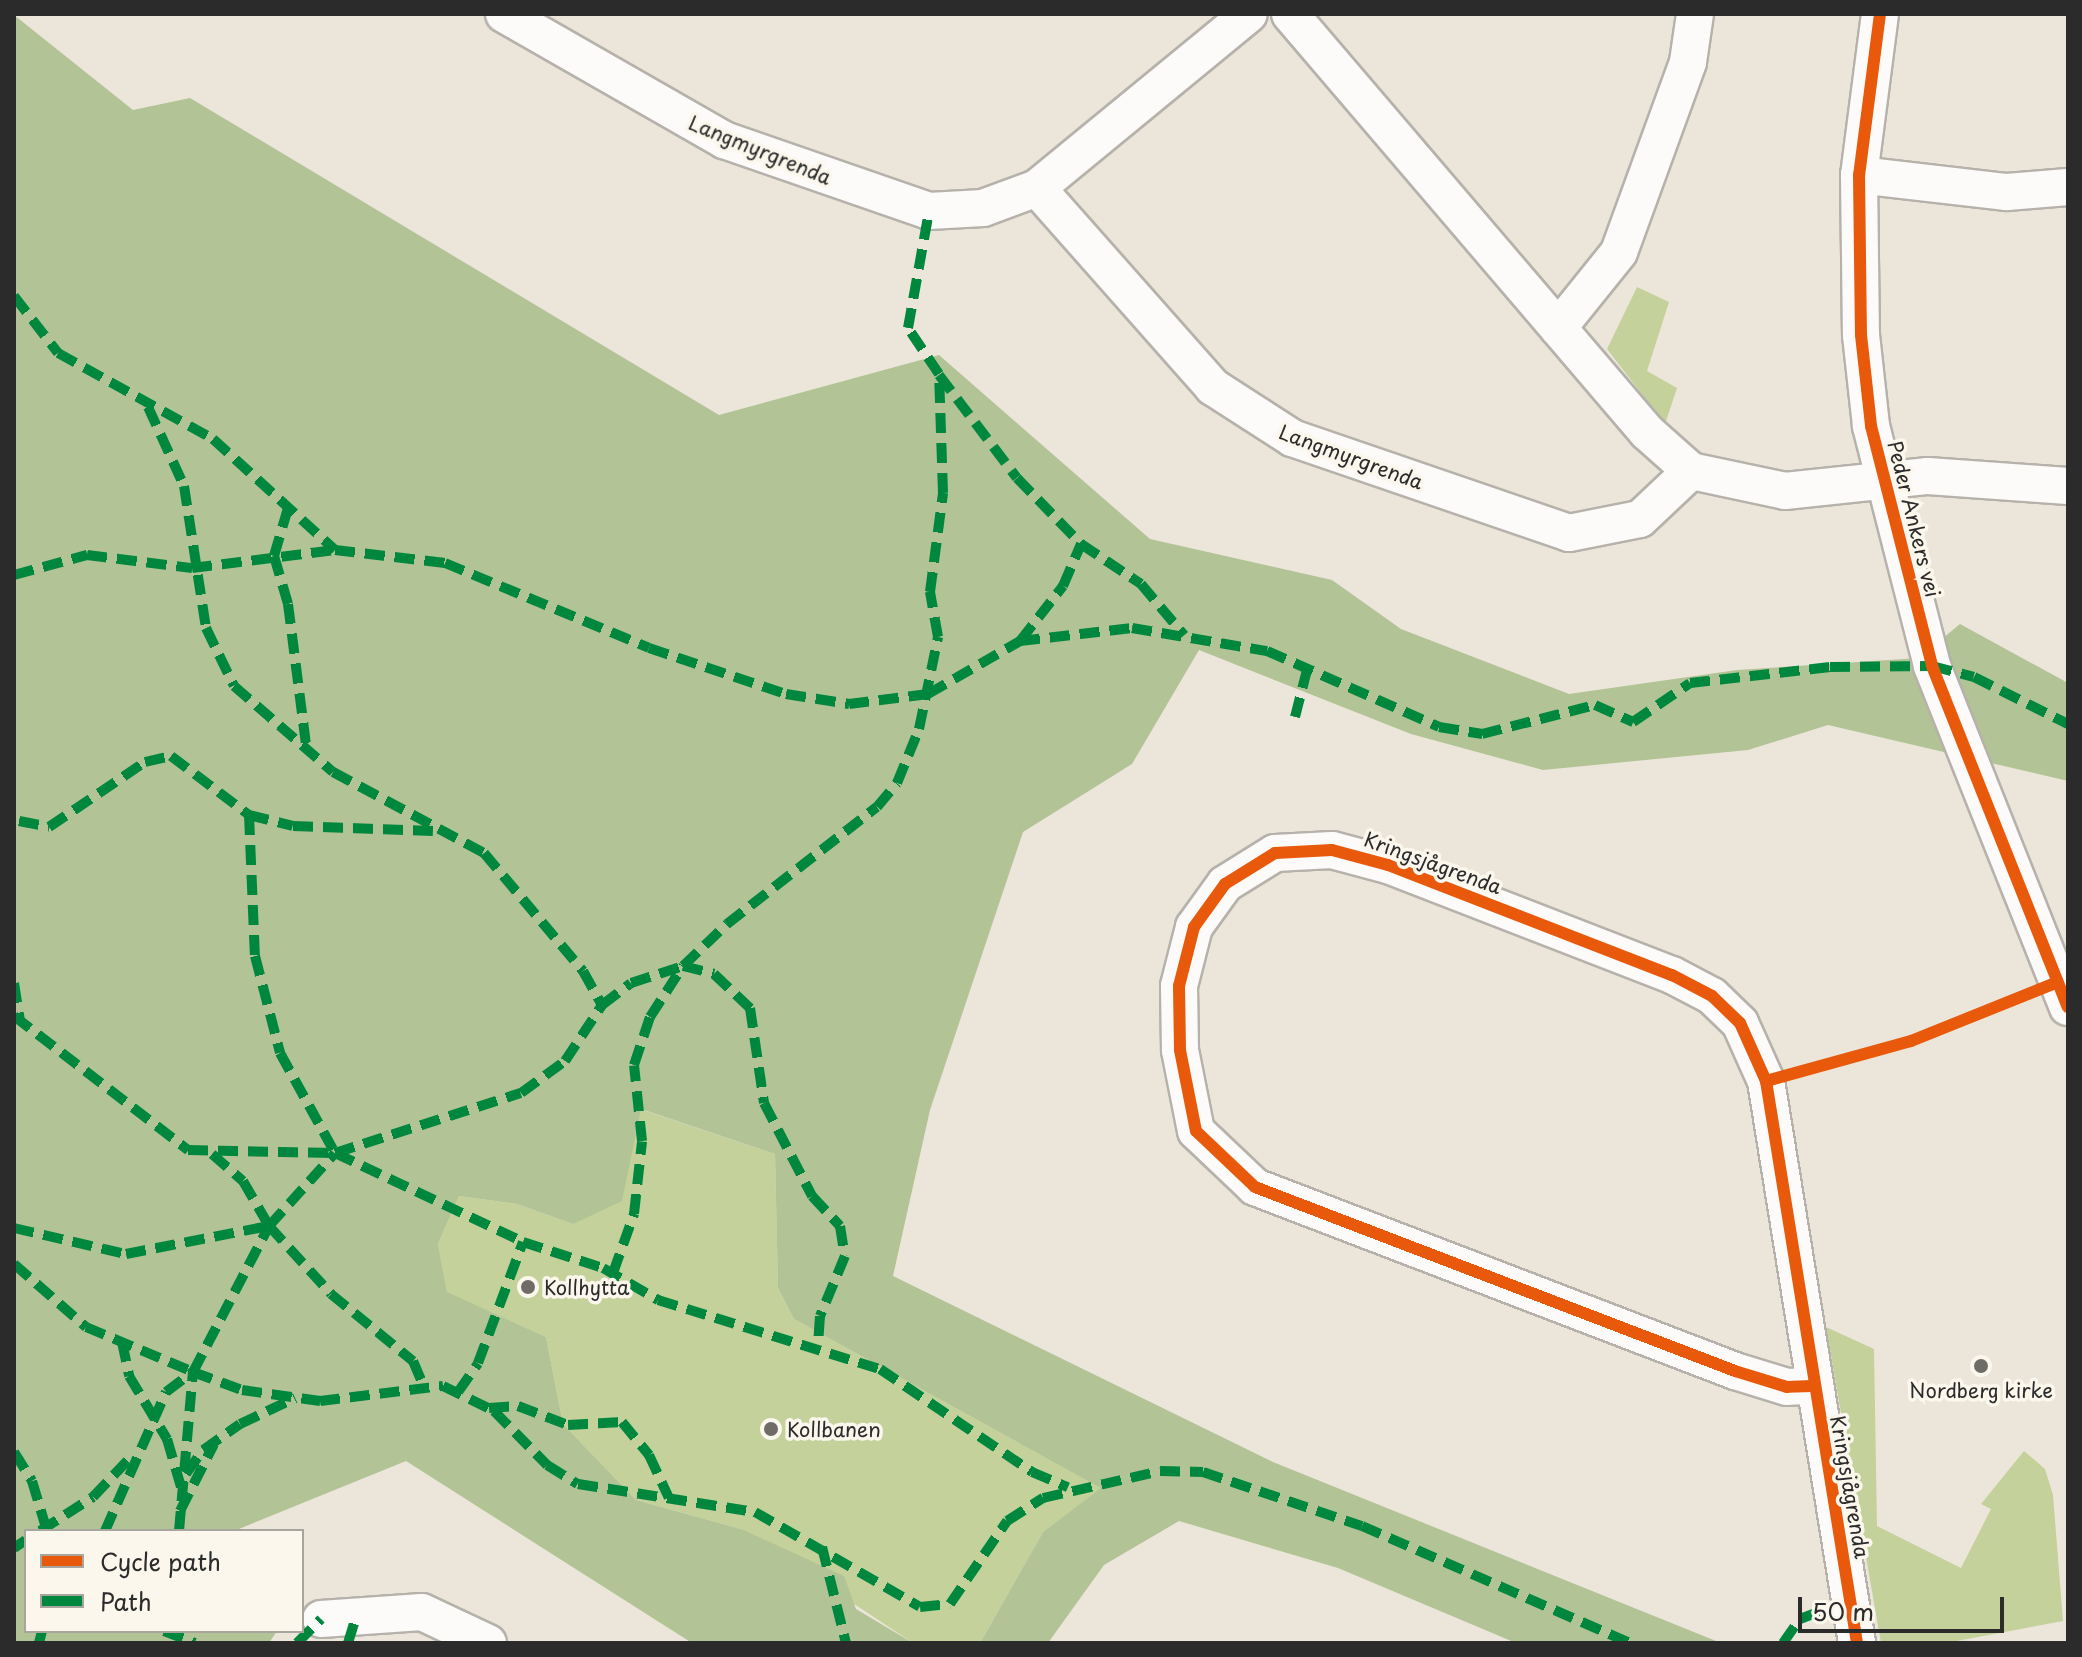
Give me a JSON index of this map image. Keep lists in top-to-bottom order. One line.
{"streets":{"street":["Langmyrgrenda","Peder Ankers vei","Kringsjågrenda"]},"places":["Kollhytta","Nordberg kirke","Kollbanen"],"legend":["Cycle path","Path"],"scale_bar":"50 m"}
